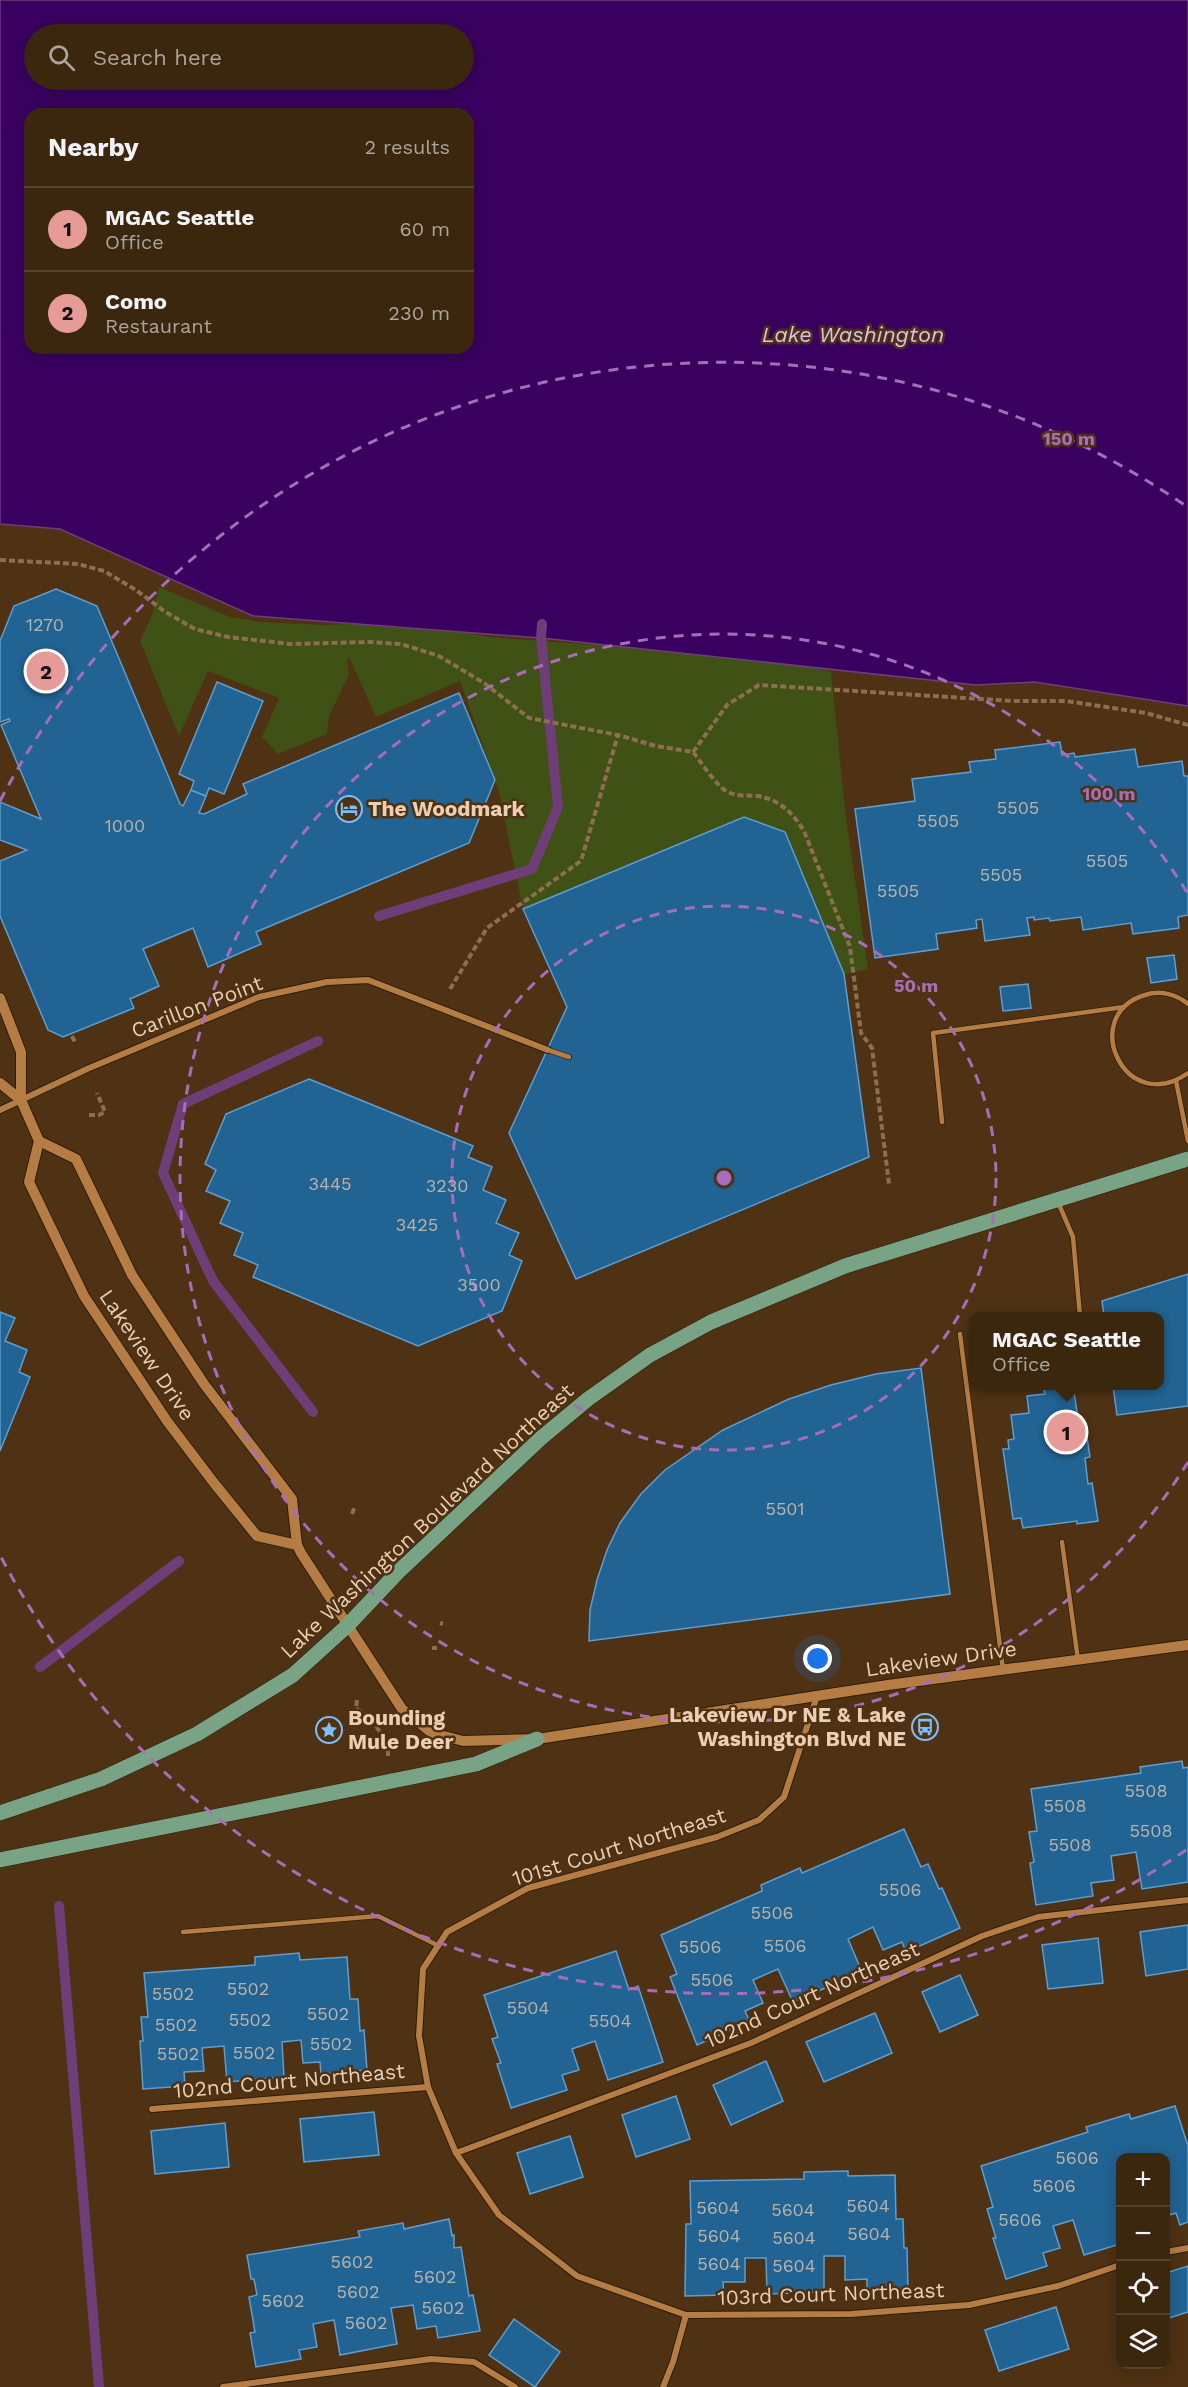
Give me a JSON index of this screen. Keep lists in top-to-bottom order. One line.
{"streets":{"main road":["Lake Washington Boulevard Northeast"],"street":["Carillon Point","Lakeview Drive","101st Court Northeast","102nd Court Northeast","103rd Court Northeast"]},"crossings":[["Lakeview Drive","Lake Washington Boulevard Northeast"],["Lakeview Drive","101st Court Northeast"],["101st Court Northeast","102nd Court Northeast"],["101st Court Northeast","103rd Court Northeast"]],"water":["Lake Washington"],"places":{"hotel":["The Woodmark"],"bus stop":["Lakeview Dr NE & Lake Washington Blvd NE"],"place":["Bounding Mule Deer"]},"house_numbers":["1270","5505","5505","1000","5505","5505","5505","3445","3230","3425","3500","5501","5508","5508","5508","5508","5506","5506","5506","5506","5506","5502","5502","5504","5502","5502","5504","5502","5502","5502","5502","5606","5606","5604","5604","5604","5606","5604","5604","5604","5602","5604","5604","5602","5602","5602","5602","5602"],"page":{"search":"Search here","heading":["Nearby","2 results"],"list":[{"mark":"1","name":"MGAC Seattle","note":"Office","value":"60 m"},{"mark":"2","name":"Como","note":"Restaurant","value":"230 m"}],"pins":["2","1"],"popup":["MGAC Seattle","Office"],"map_buttons":["+","−"]},"rings":["150 m","100 m","50 m"]}
